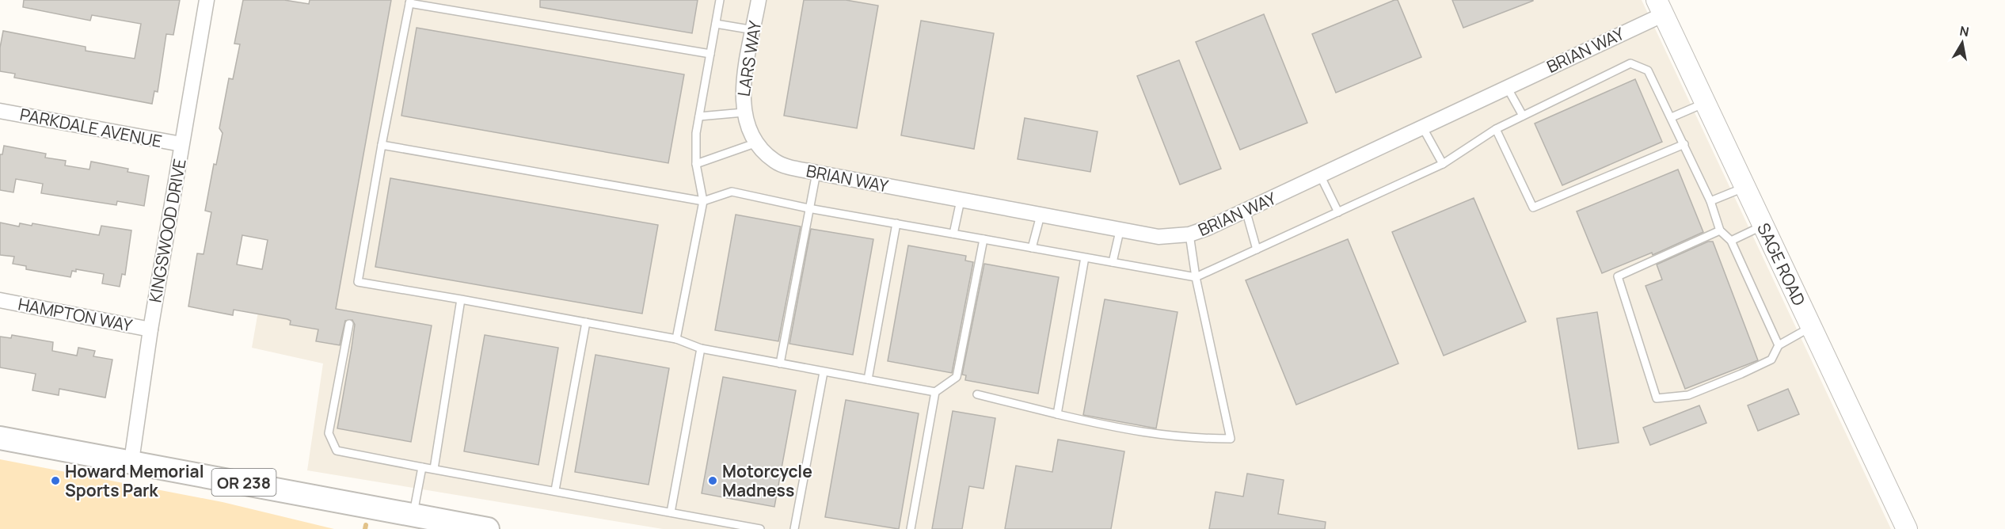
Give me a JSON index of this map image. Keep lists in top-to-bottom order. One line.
{"streets":{"main road":["SAGE ROAD","OR 238"],"street":["BRIAN WAY","LARS WAY","PARKDALE AVENUE","KINGSWOOD DRIVE","HAMPTON WAY"]},"crossings":[["BRIAN WAY","LARS WAY"],["BRIAN WAY","SAGE ROAD"],["PARKDALE AVENUE","KINGSWOOD DRIVE"],["KINGSWOOD DRIVE","HAMPTON WAY"],["KINGSWOOD DRIVE","OR 238"]],"places":["Howard Memorial Sports Park","Motorcycle Madness"],"north":"top"}
